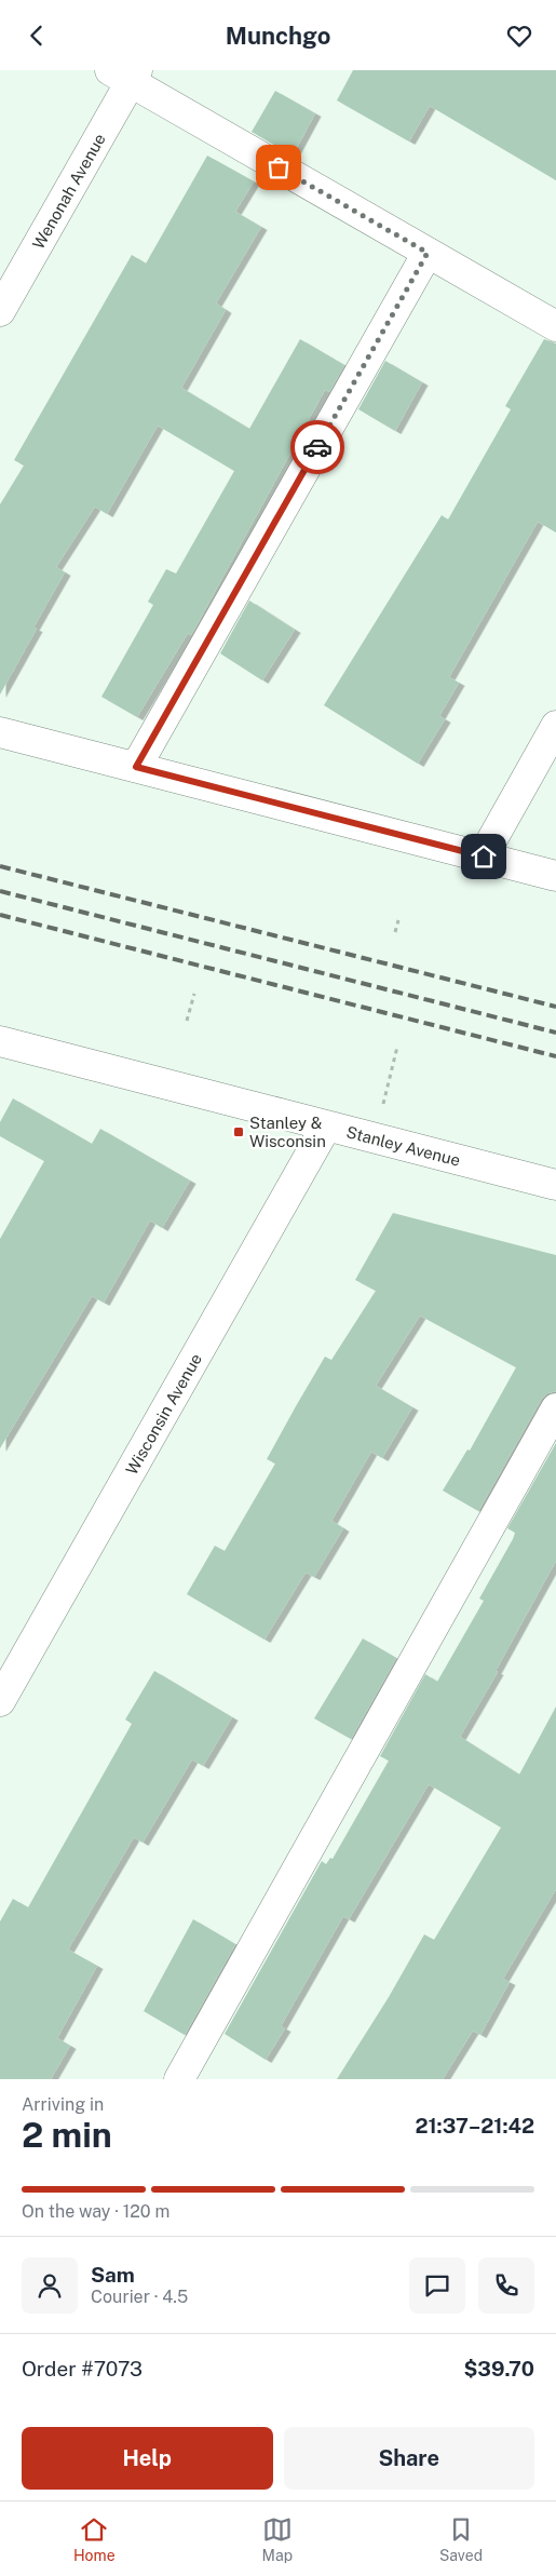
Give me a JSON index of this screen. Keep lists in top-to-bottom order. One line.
{"streets":{"street":["Wenonah Avenue","Stanley Avenue","Wisconsin Avenue"]},"crossings":[["Stanley Avenue","Wisconsin Avenue"]],"places":{"transit":["Stanley & Wisconsin"]},"page":{"header":"Munchgo","heading":["2 min","Arriving in","21:37–21:42"],"panel":["Sam","Courier · 4.5","Order #7073","$39.70"],"bar":"On the way · 120 m","buttons":["Help","Share"],"tabs":["Home","Map","Saved"]}}
